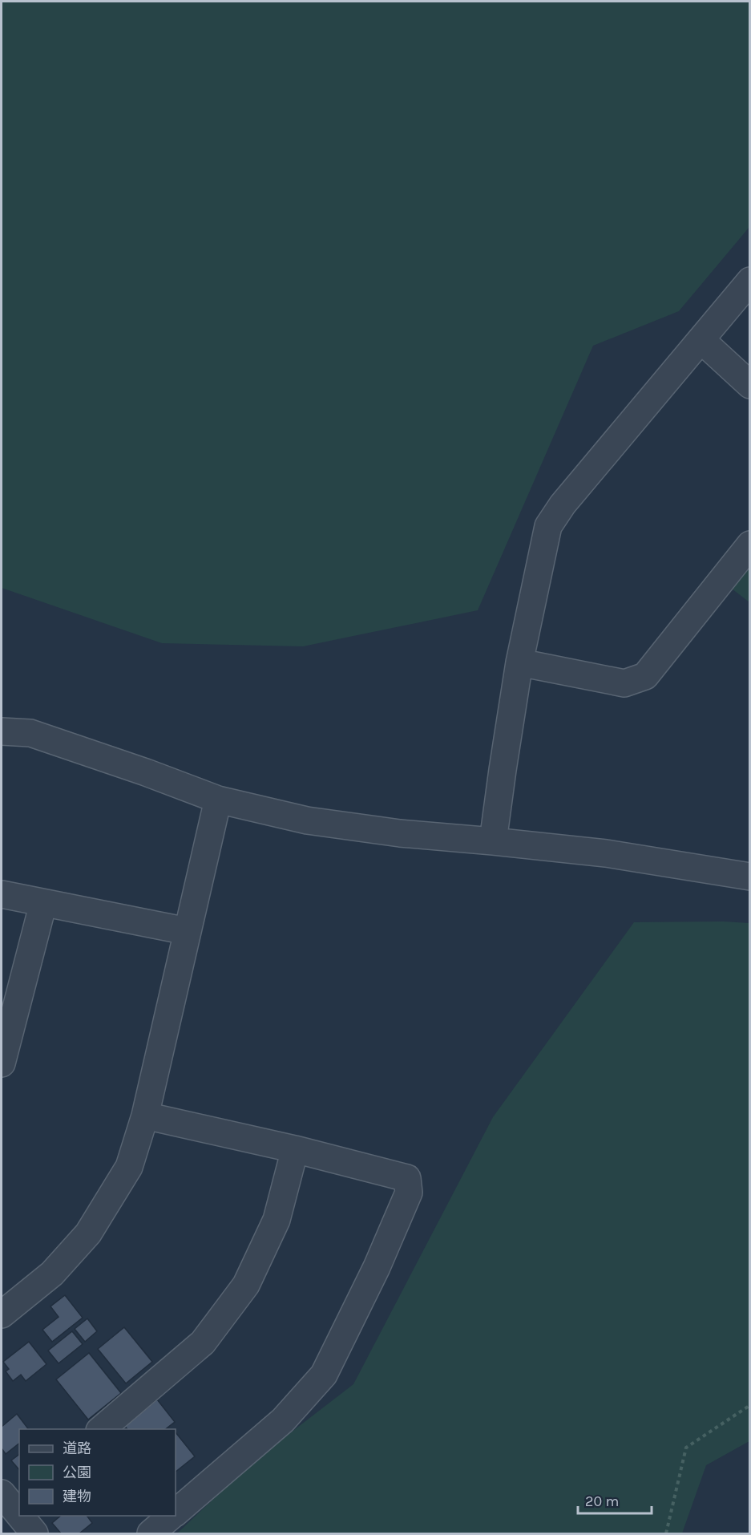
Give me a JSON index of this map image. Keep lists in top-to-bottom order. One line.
{"legend":["道路","公園","建物"],"scale_bar":"20 m"}
